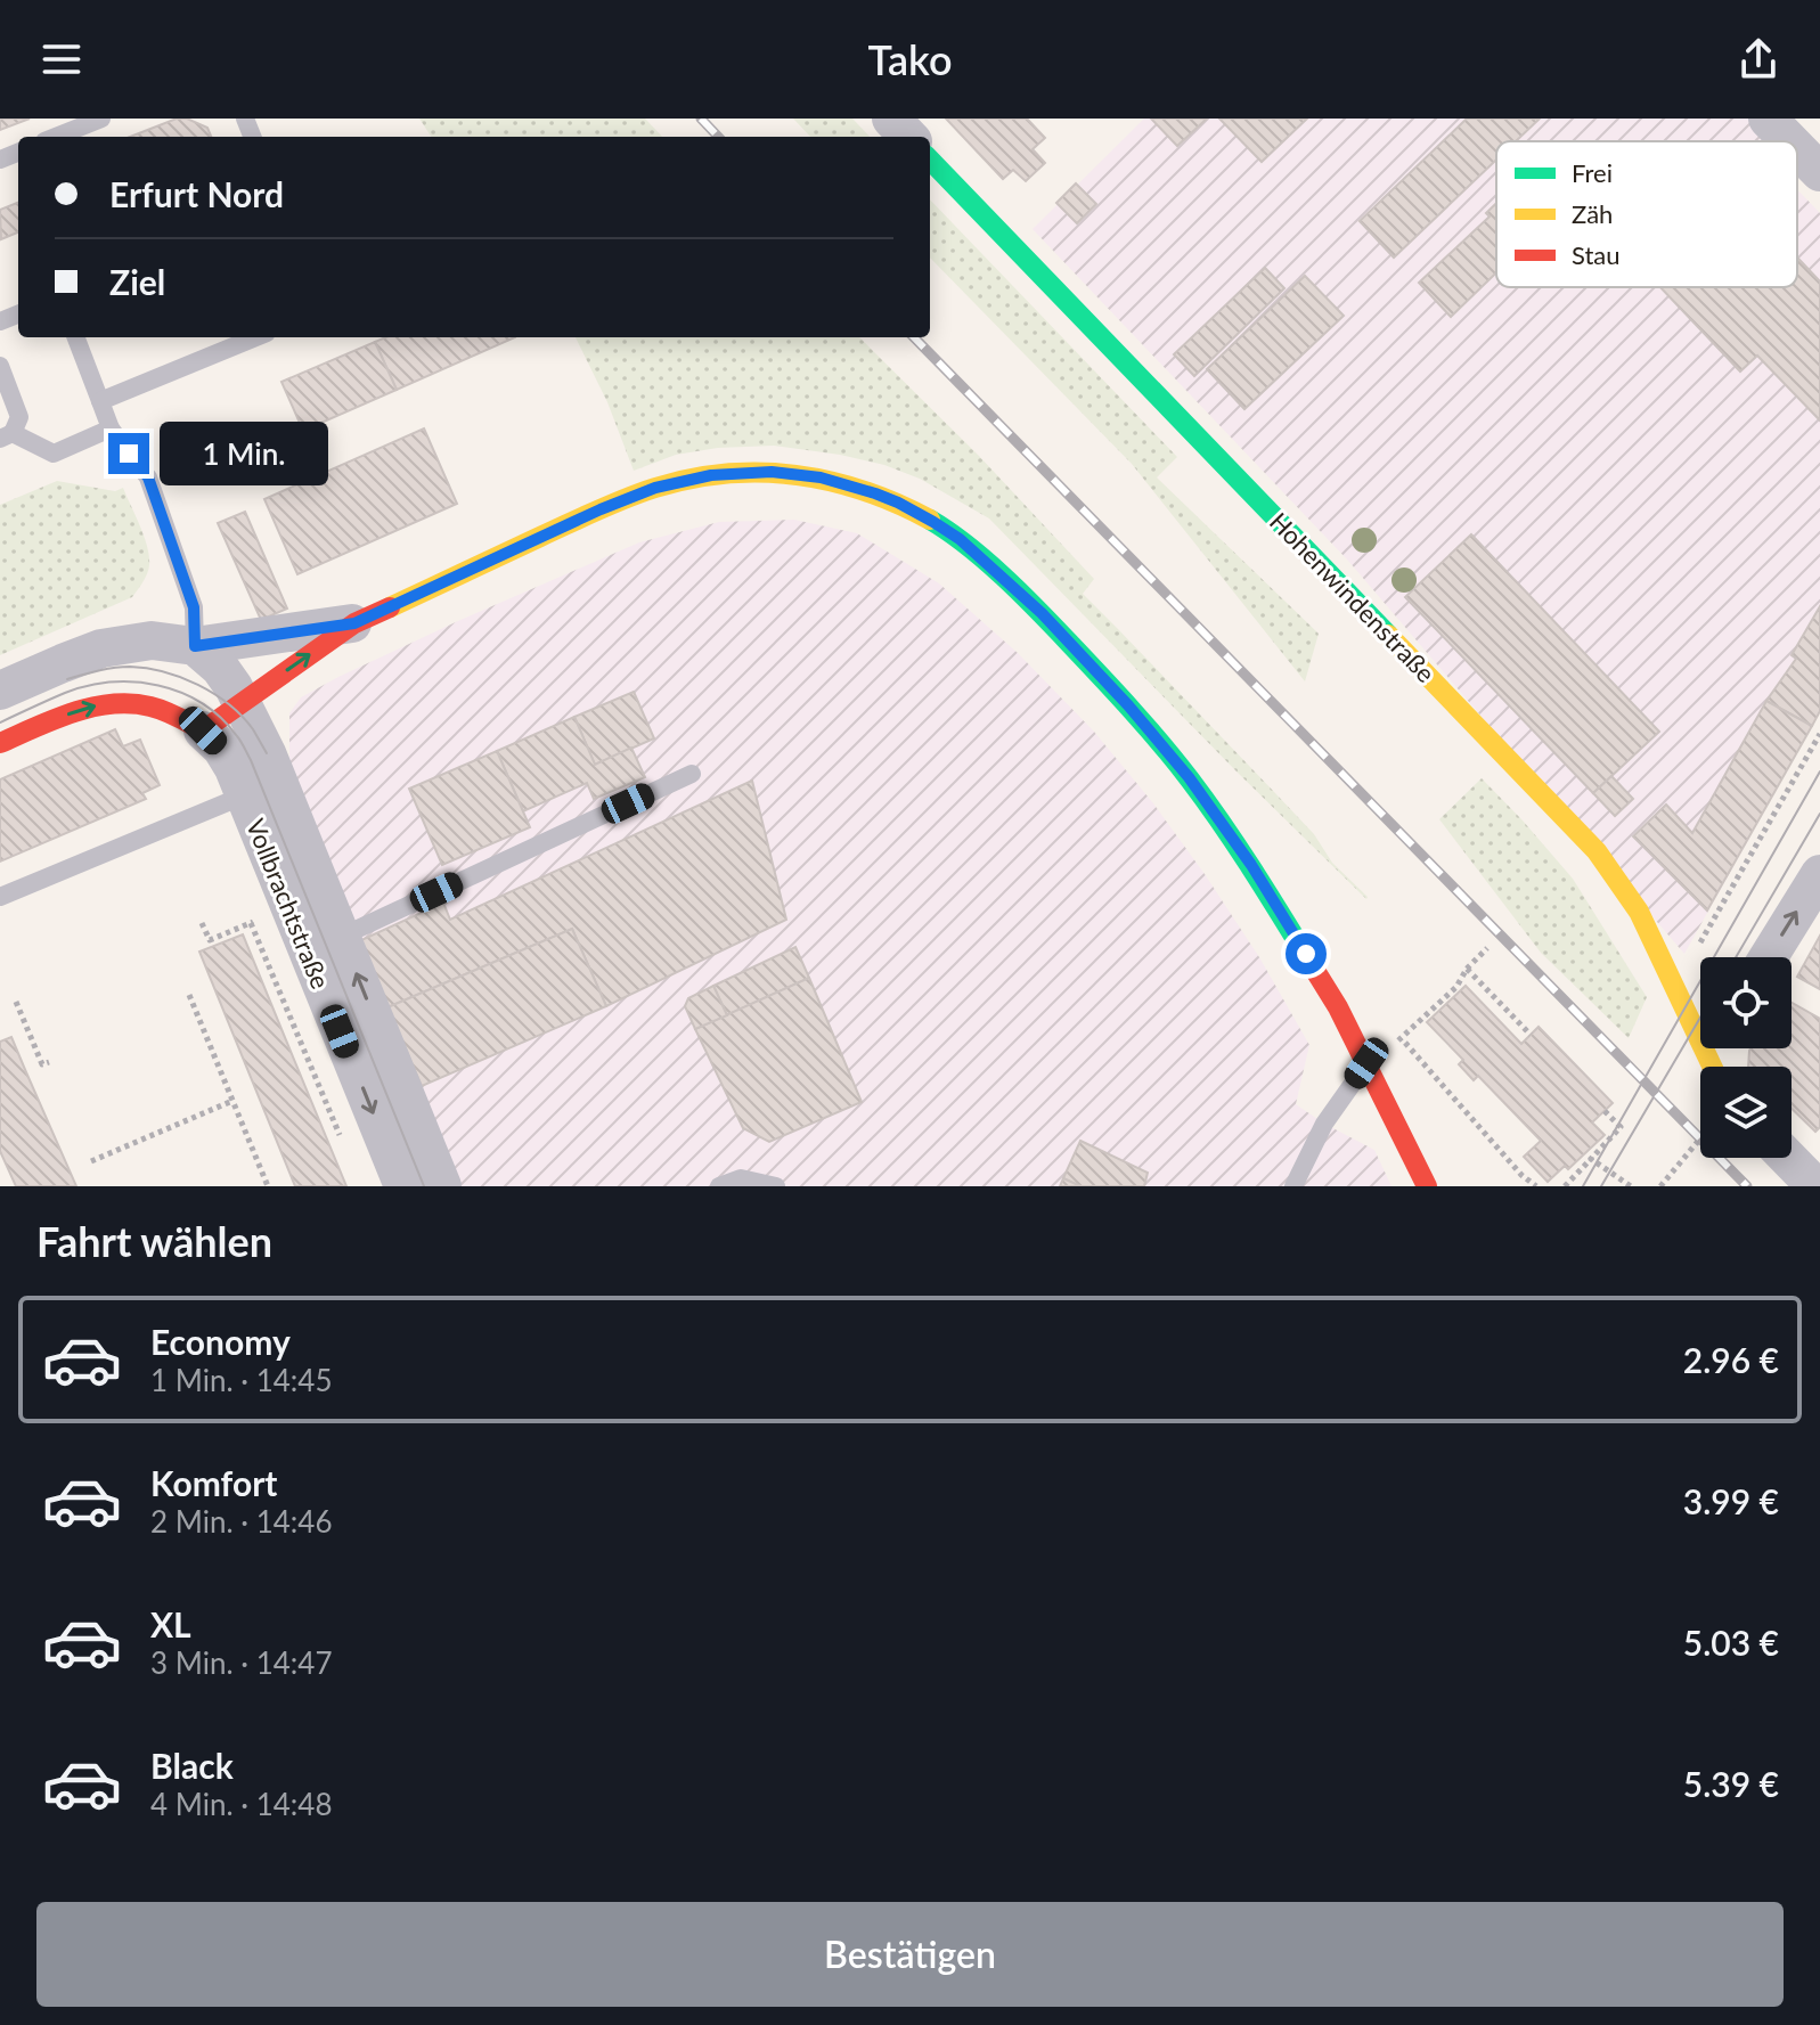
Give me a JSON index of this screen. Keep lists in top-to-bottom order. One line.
{"streets":{"street":["Hohenwindenstraße","Vollbrachtstraße"]},"legend":["Frei","Zäh","Stau"],"page":{"header":"Tako","banner":["Erfurt Nord","Ziel"],"bubble":"1 Min.","heading":"Fahrt wählen","list":[{"name":"Economy","note":"1 Min. · 14:45","value":"2.96 €"},{"name":"Komfort","note":"2 Min. · 14:46","value":"3.99 €"},{"name":"XL","note":"3 Min. · 14:47","value":"5.03 €"},{"name":"Black","note":"4 Min. · 14:48","value":"5.39 €"}],"buttons":"Bestätigen"}}
